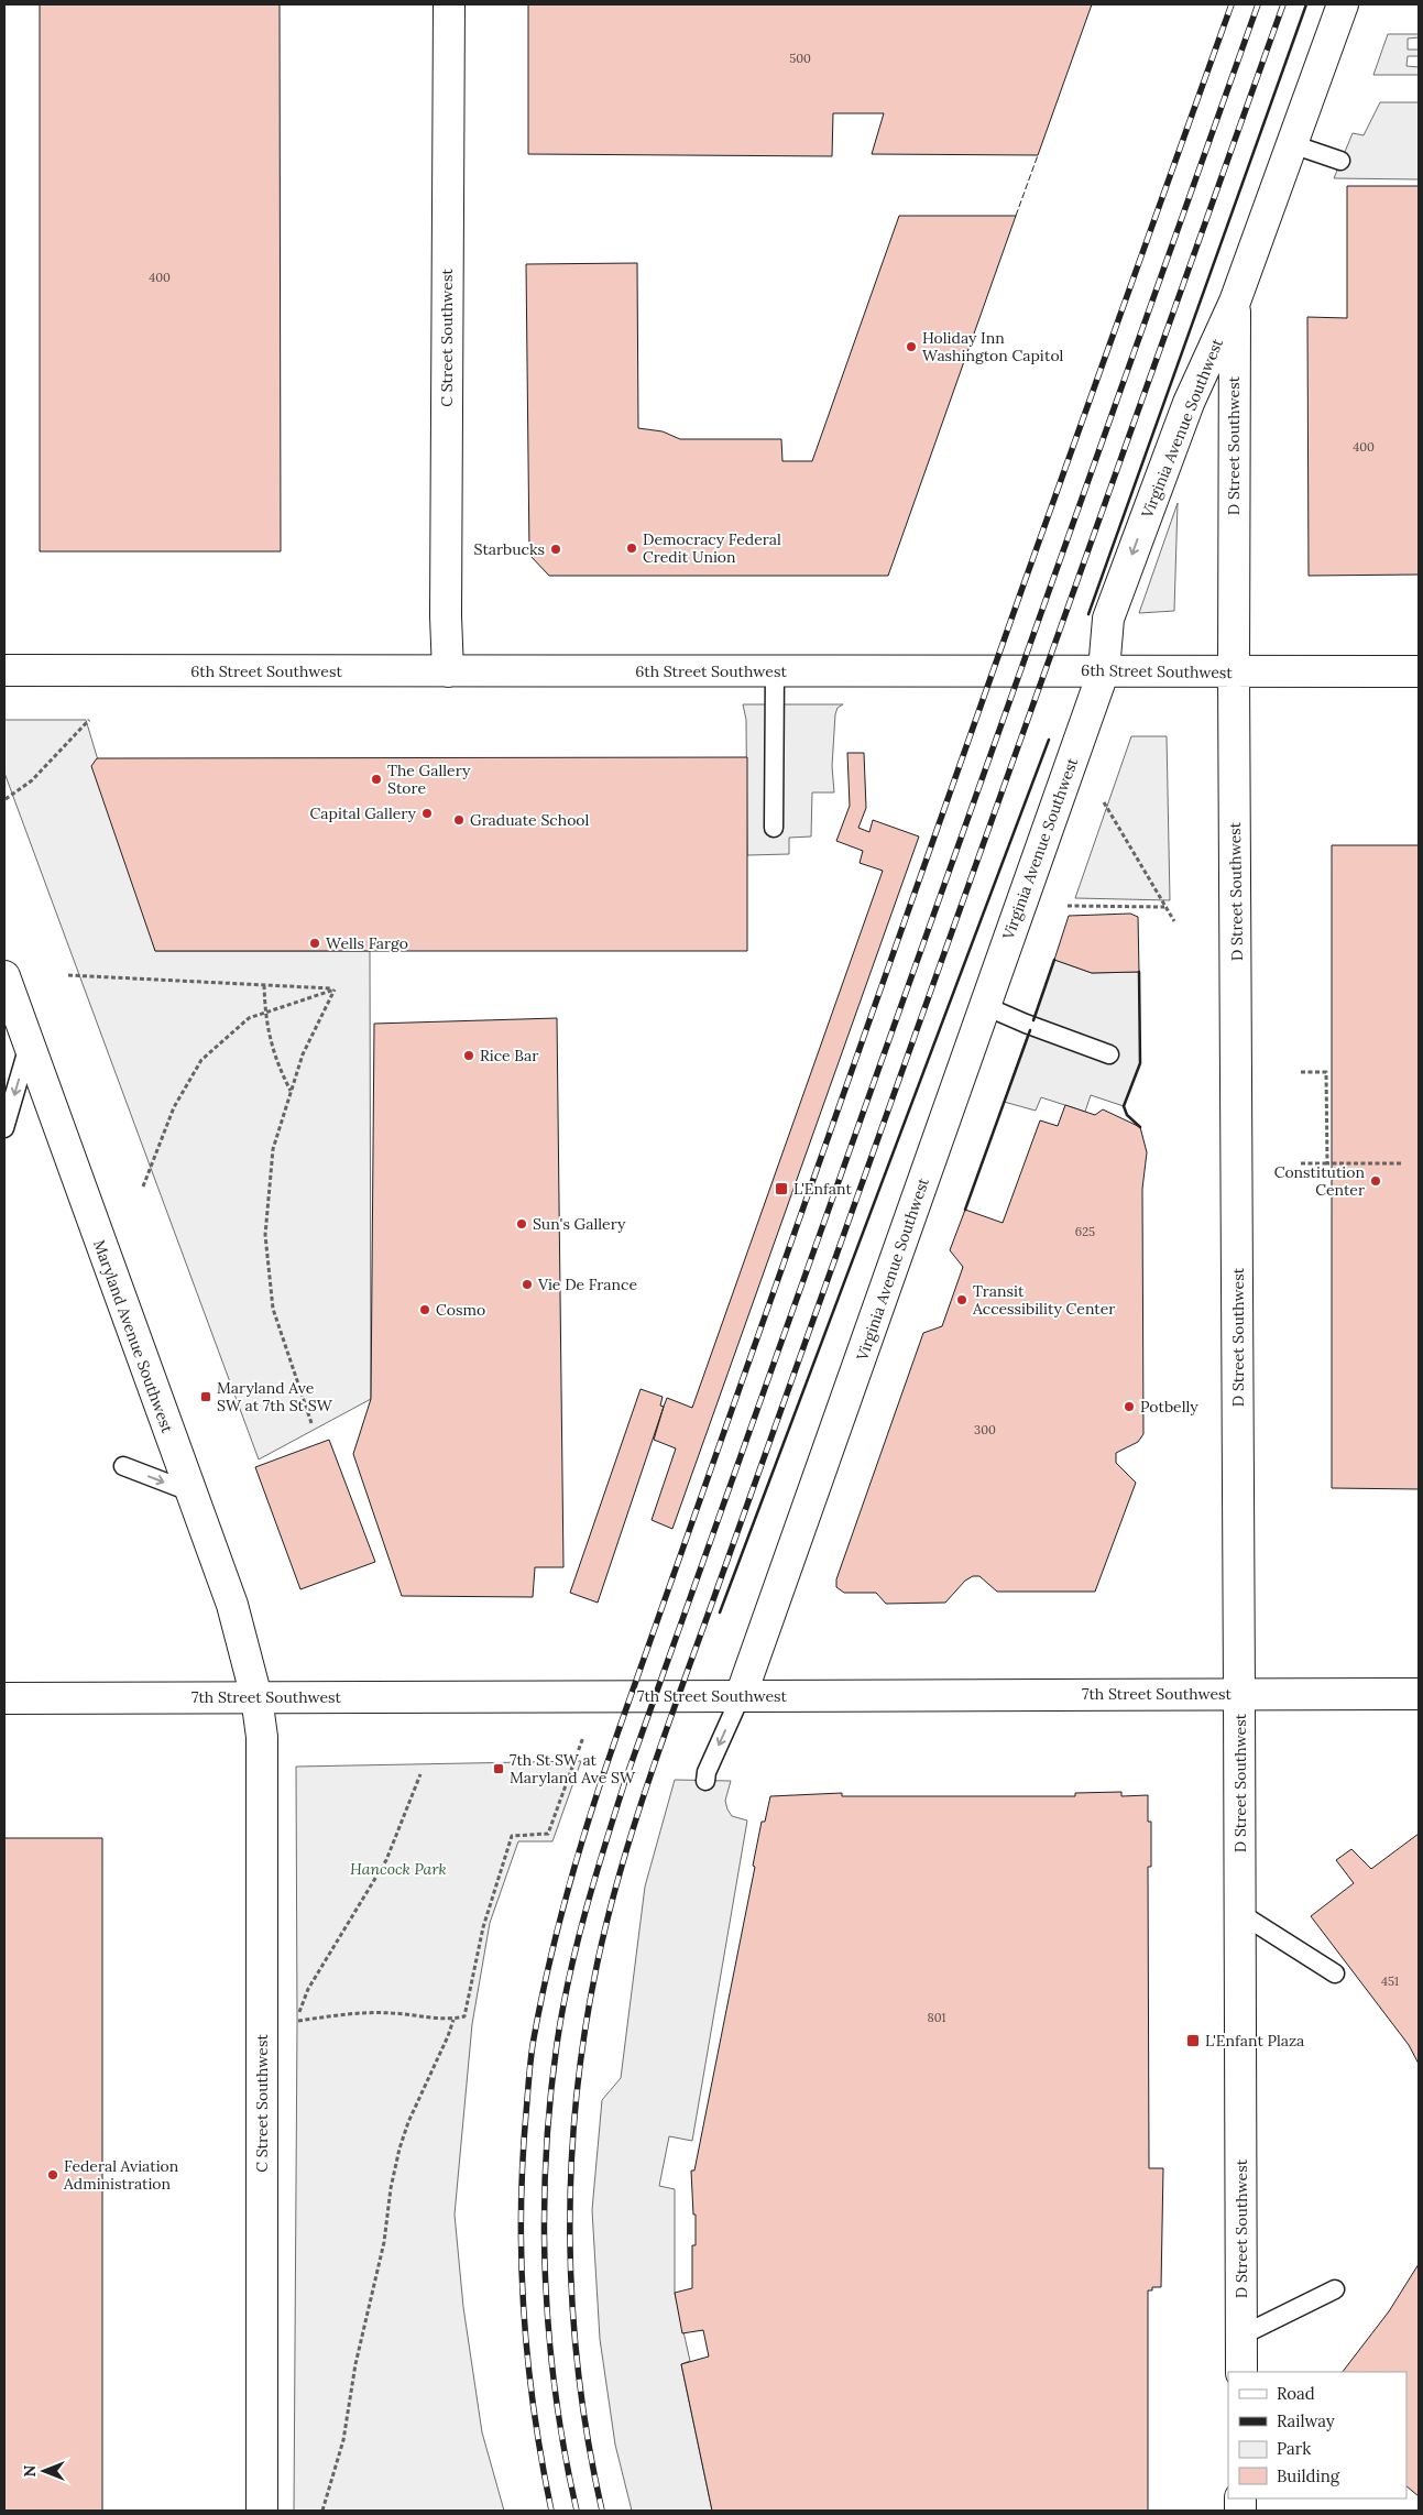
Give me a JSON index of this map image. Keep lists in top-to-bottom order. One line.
{"streets":{"street":["C Street Southwest","Virginia Avenue Southwest","D Street Southwest","6th Street Southwest","Maryland Avenue Southwest","7th Street Southwest"]},"crossings":[["C Street Southwest","6th Street Southwest"],["C Street Southwest","Maryland Avenue Southwest"],["C Street Southwest","7th Street Southwest"],["Virginia Avenue Southwest","D Street Southwest"],["Virginia Avenue Southwest","6th Street Southwest"],["Virginia Avenue Southwest","7th Street Southwest"],["D Street Southwest","6th Street Southwest"],["D Street Southwest","7th Street Southwest"],["Maryland Avenue Southwest","7th Street Southwest"]],"parks":["Hancock Park"],"places":{"other":["Holiday Inn Washington Capitol","Democracy Federal Credit Union","Starbucks","The Gallery Store","Capital Gallery","Graduate School","Wells Fargo","Rice Bar","Constitution Center","Sun's Gallery","Vie De France","Transit Accessibility Center","Cosmo","Potbelly","Federal Aviation Administration"],"transit":["L'Enfant","Maryland Ave SW at 7th St SW","7th St SW at Maryland Ave SW","L'Enfant Plaza"]},"house_numbers":["500","400","400","625","300","451","801"],"legend":["Road","Railway","Park","Building"],"north":"left"}
